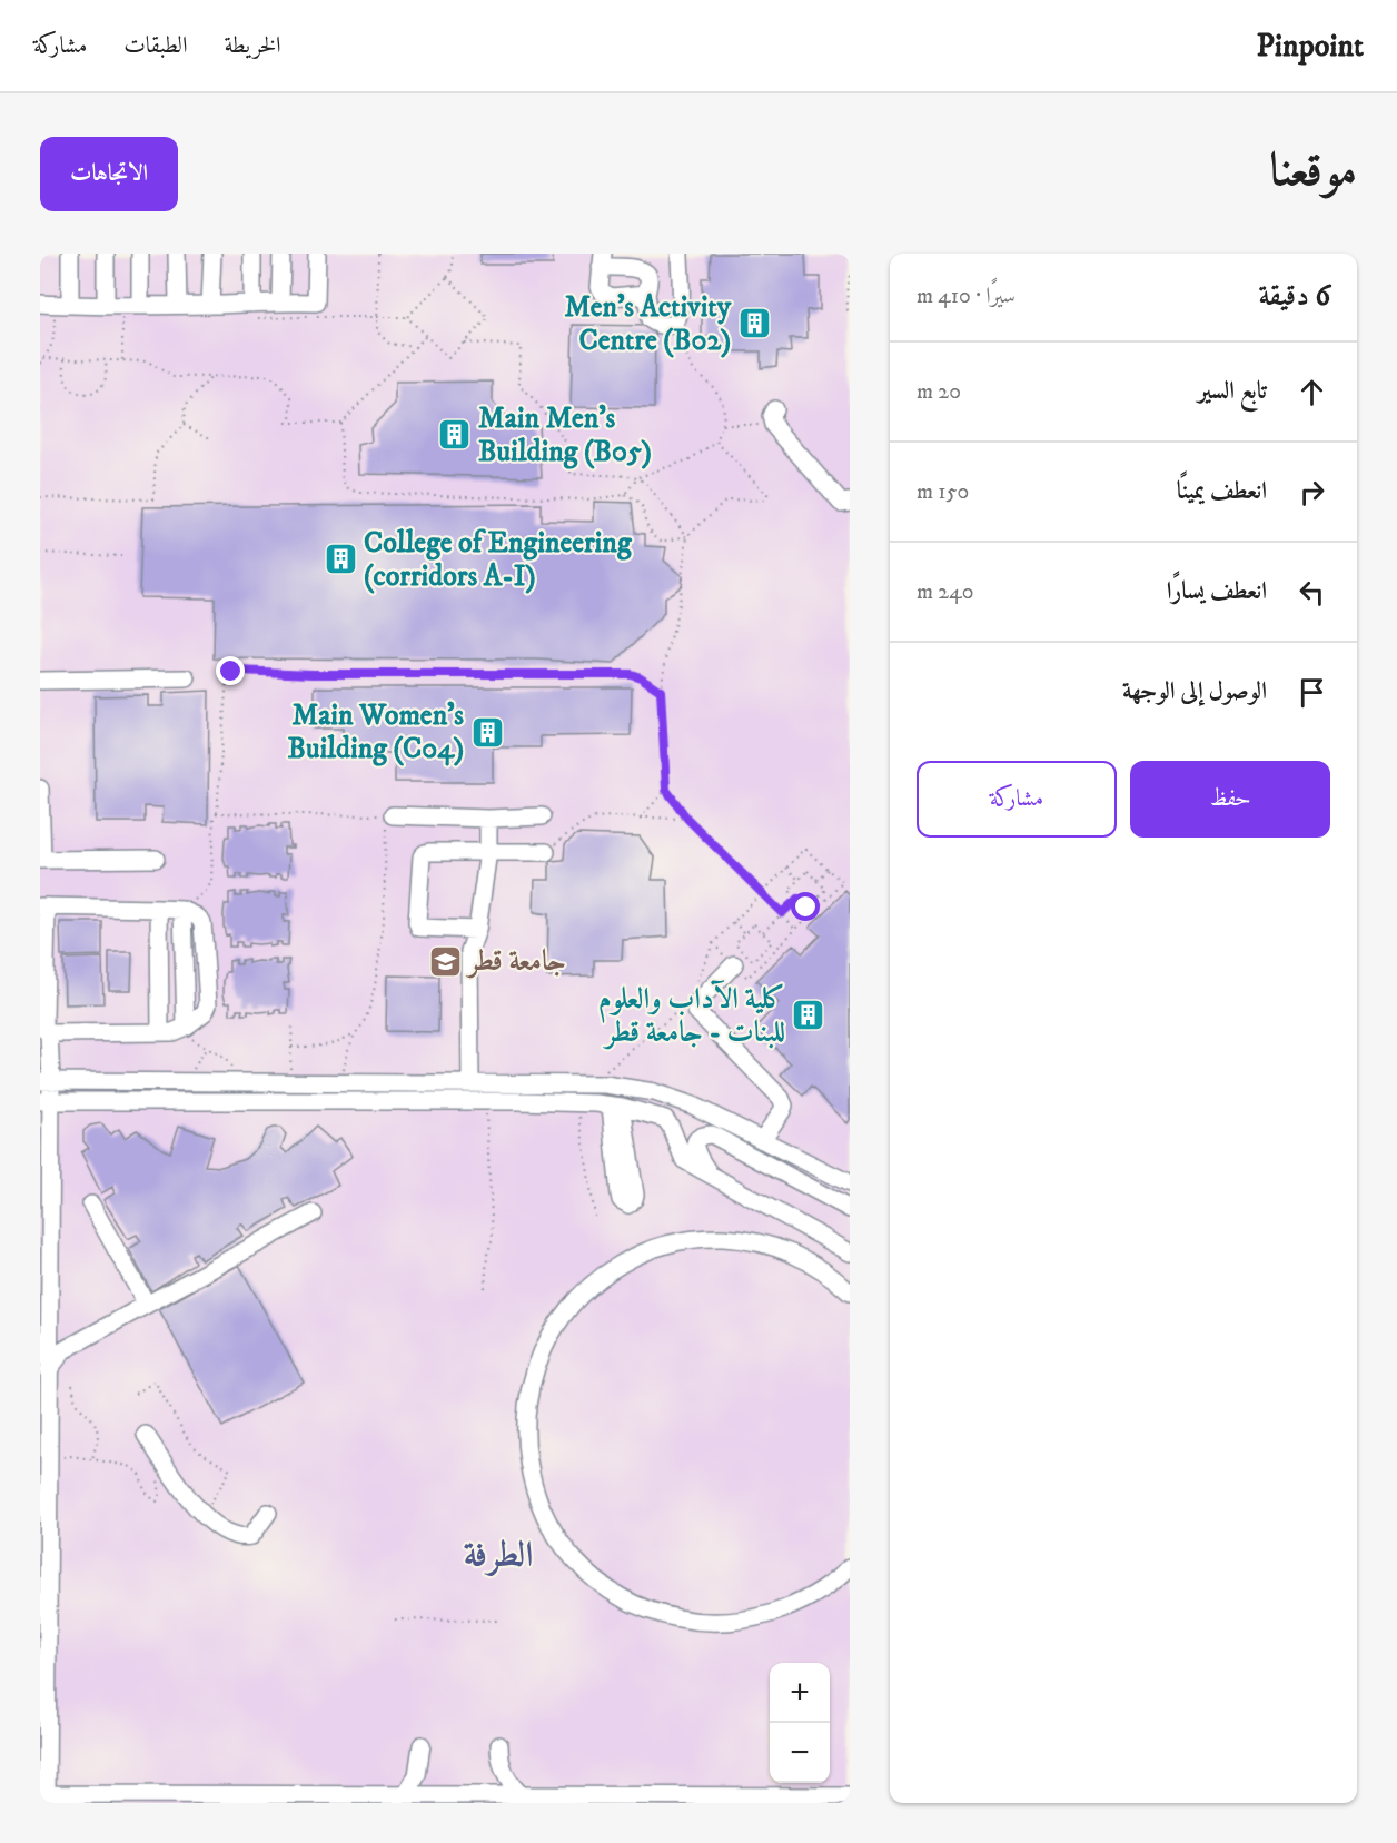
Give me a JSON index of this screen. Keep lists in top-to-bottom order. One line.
{"districts":["الطرفة"],"places":{"building":["Men's Activity Centre (B02)","Main Men's Building (B05)","College of Engineering (corridors A-I)","Main Women's Building (C04)","كلية الآداب والعلوم للبنات - جامعة قطر"],"school or university":["جامعة قطر"]},"page":{"header":"Pinpoint","nav":["الخريطة","الطبقات","مشاركة"],"title":"موقعنا","buttons":["الاتجاهات",["حفظ","مشاركة"]],"heading":["6 دقيقة","سيرًا · 410 m"],"list":[["تابع السير","20 m"],["انعطف يمينًا","150 m"],["انعطف يسارًا","240 m"],"الوصول إلى الوجهة"],"map_buttons":["+","−"]}}
